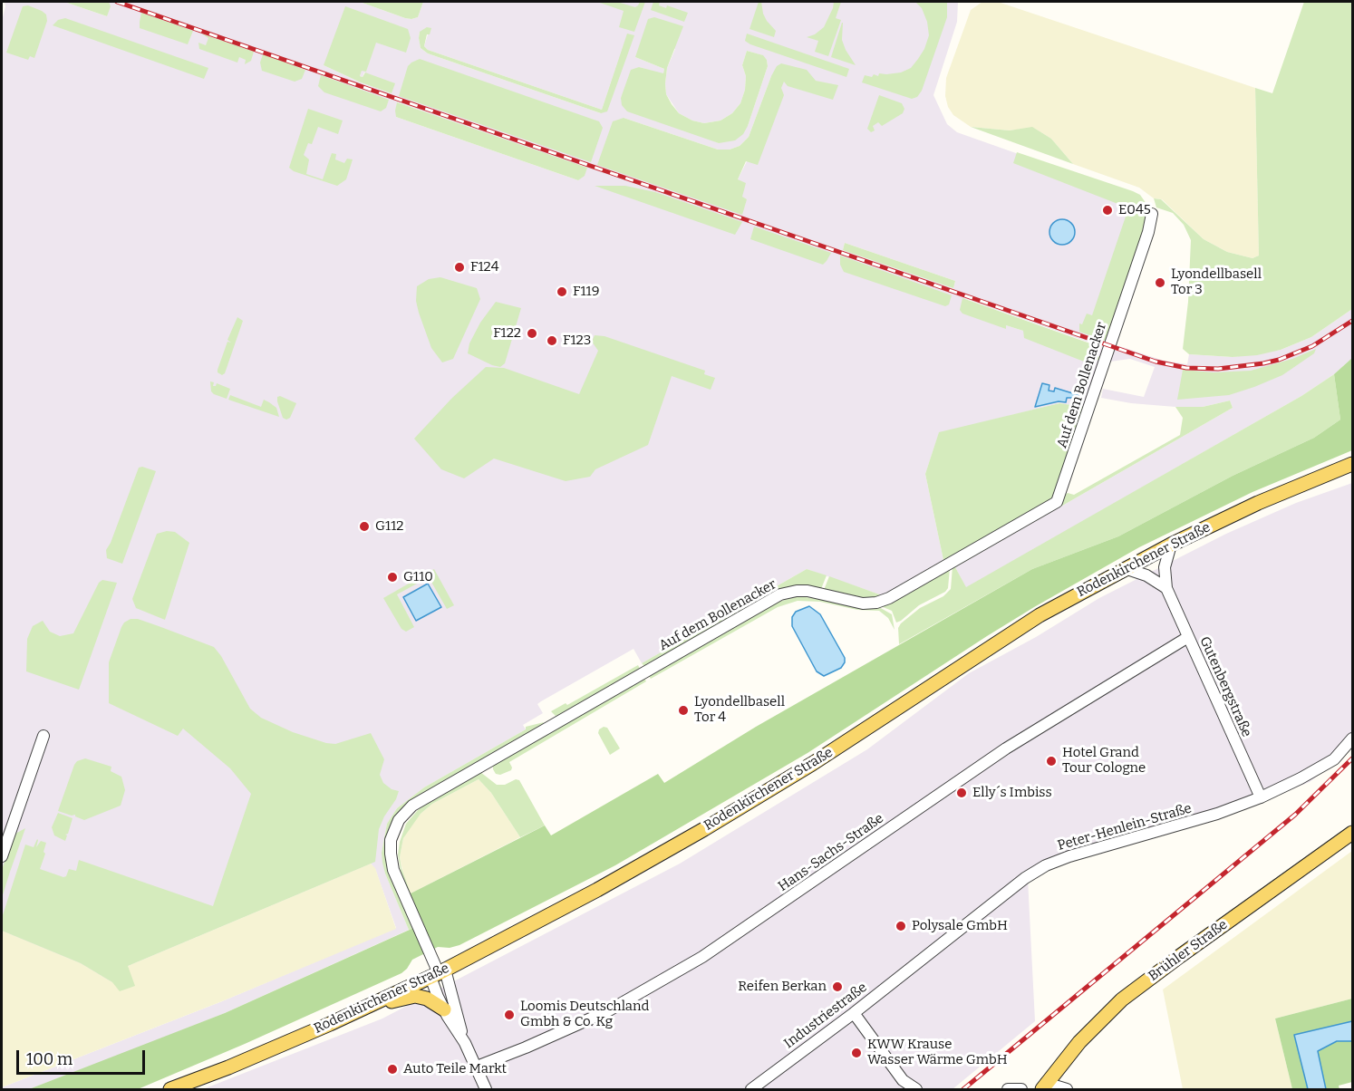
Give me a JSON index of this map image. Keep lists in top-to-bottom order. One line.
{"streets":{"main road":["Rodenkirchener Straße","Brühler Straße"],"street":["Auf dem Bollenacker","Gutenbergstraße","Peter-Henlein-Straße","Hans-Sachs-Straße","Industriestraße"]},"crossings":[["Auf dem Bollenacker","Rodenkirchener Straße"],["Gutenbergstraße","Peter-Henlein-Straße"],["Gutenbergstraße","Hans-Sachs-Straße"],["Peter-Henlein-Straße","Industriestraße"]],"places":["E045","F124","Lyondellbasell Tor 3","F119","F122","F123","G112","G110","Lyondellbasell Tor 4","Hotel Grand Tour Cologne","Elly´s Imbiss","Polysale GmbH","Reifen Berkan","Loomis Deutschland Gmbh & Co. Kg","KWW Krause Wasser Wärme GmbH","Auto Teile Markt"],"scale_bar":"100 m"}
